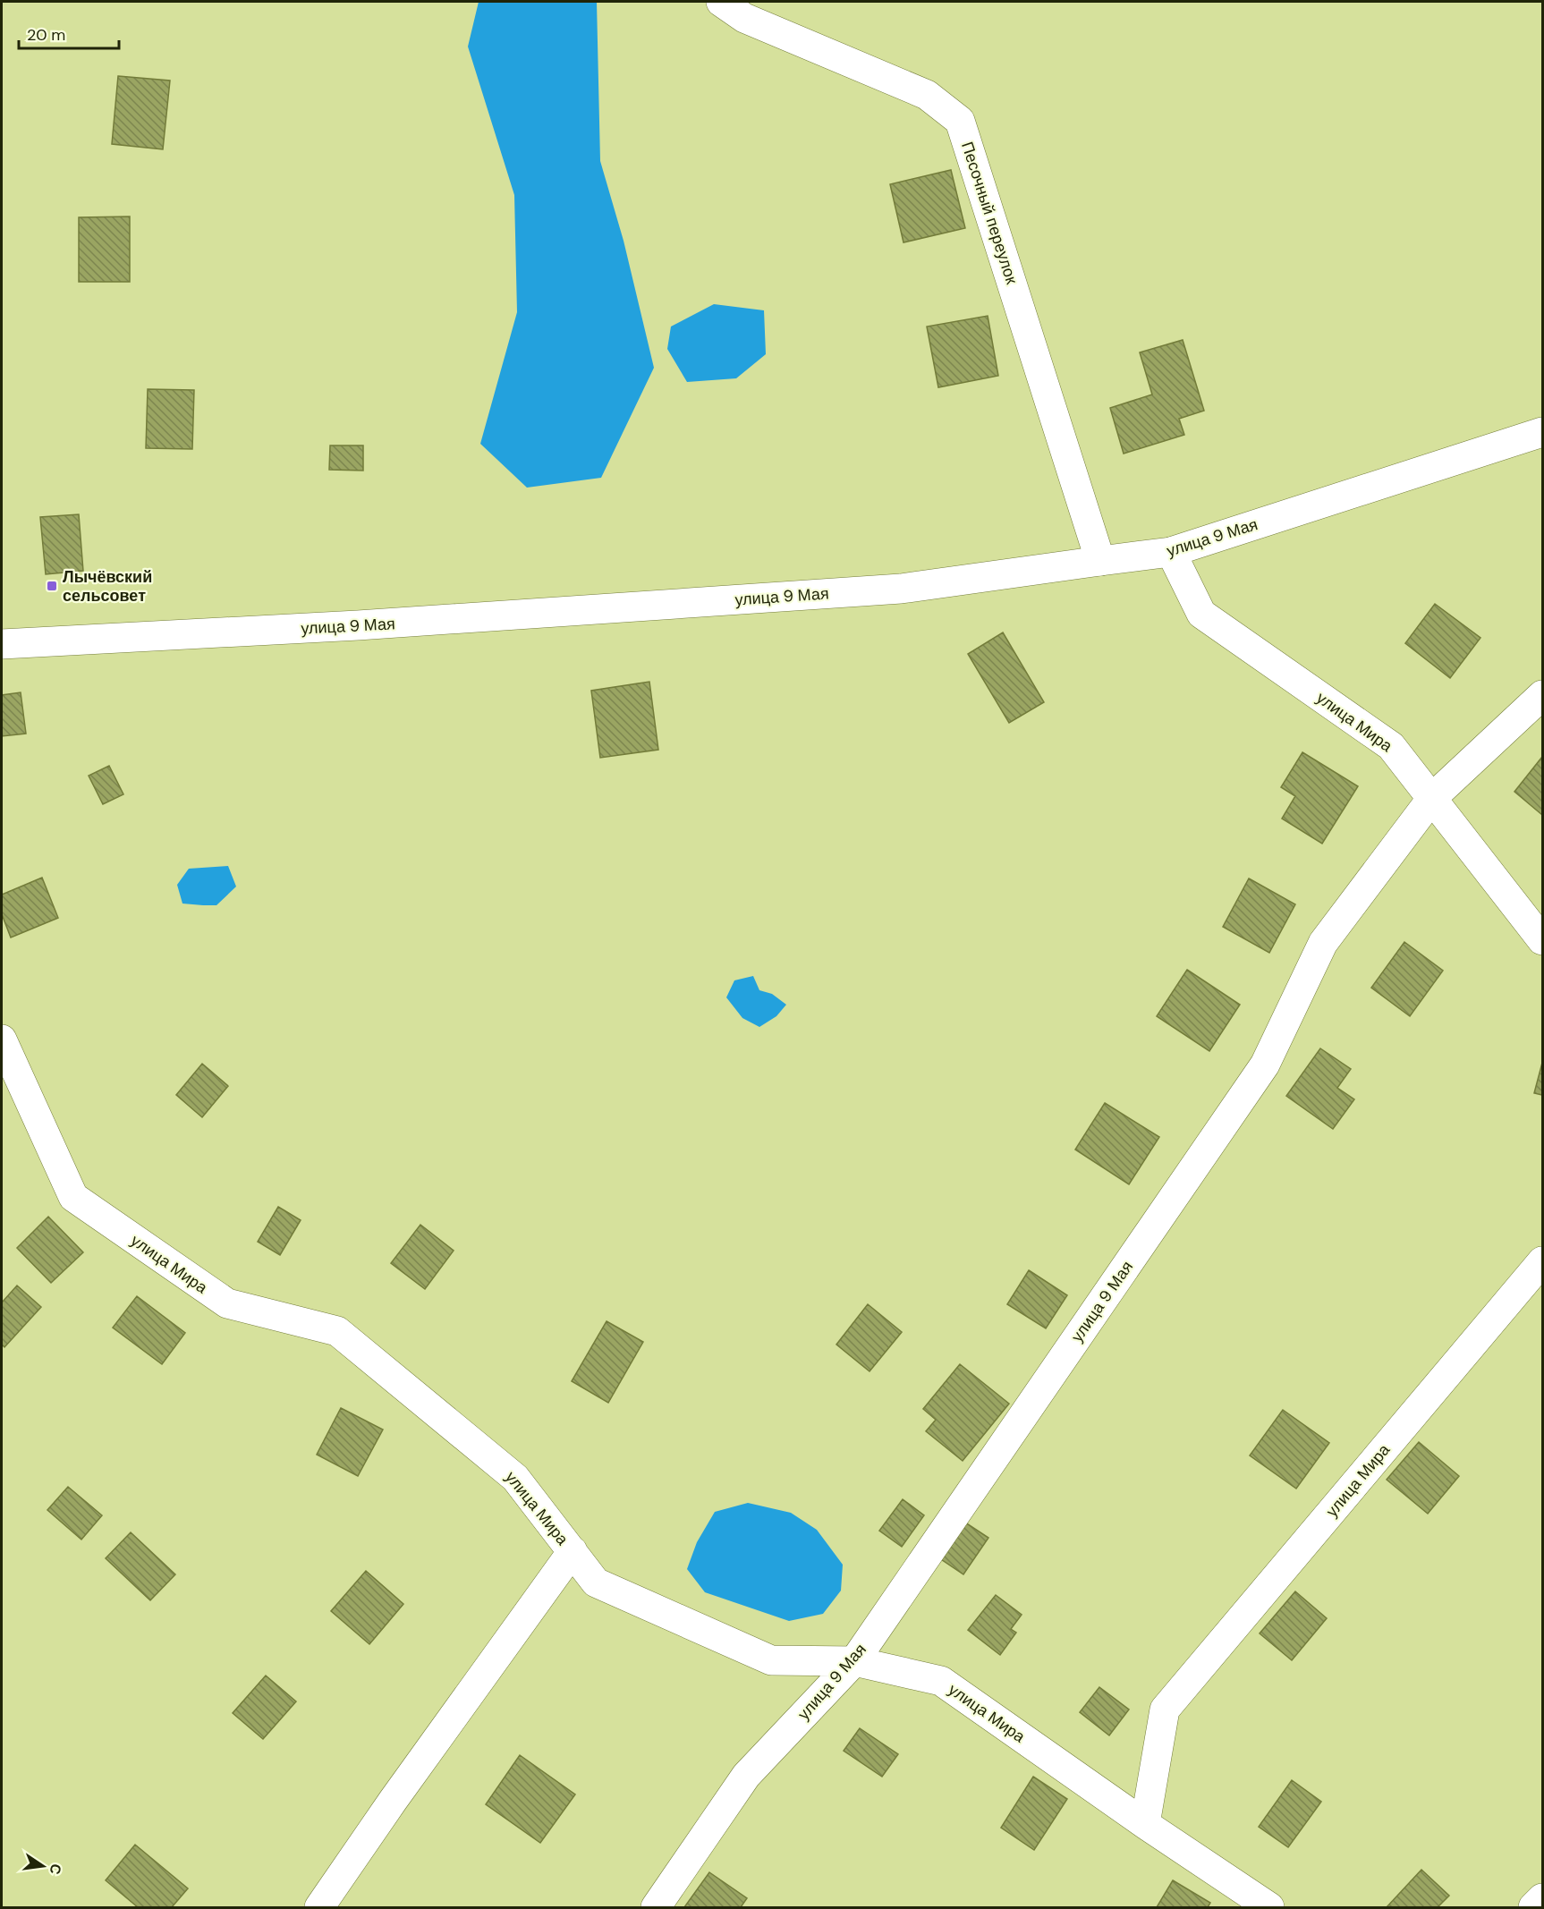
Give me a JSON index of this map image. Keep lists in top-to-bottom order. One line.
{"streets":{"street":["Песочный переулок","улица 9 Мая","улица Мира"]},"crossings":[["Песочный переулок","улица 9 Мая"],["улица 9 Мая","улица Мира"]],"places":{"transit":["Лычёвский сельсовет"]},"scale_bar":"20 m","north":"right"}
